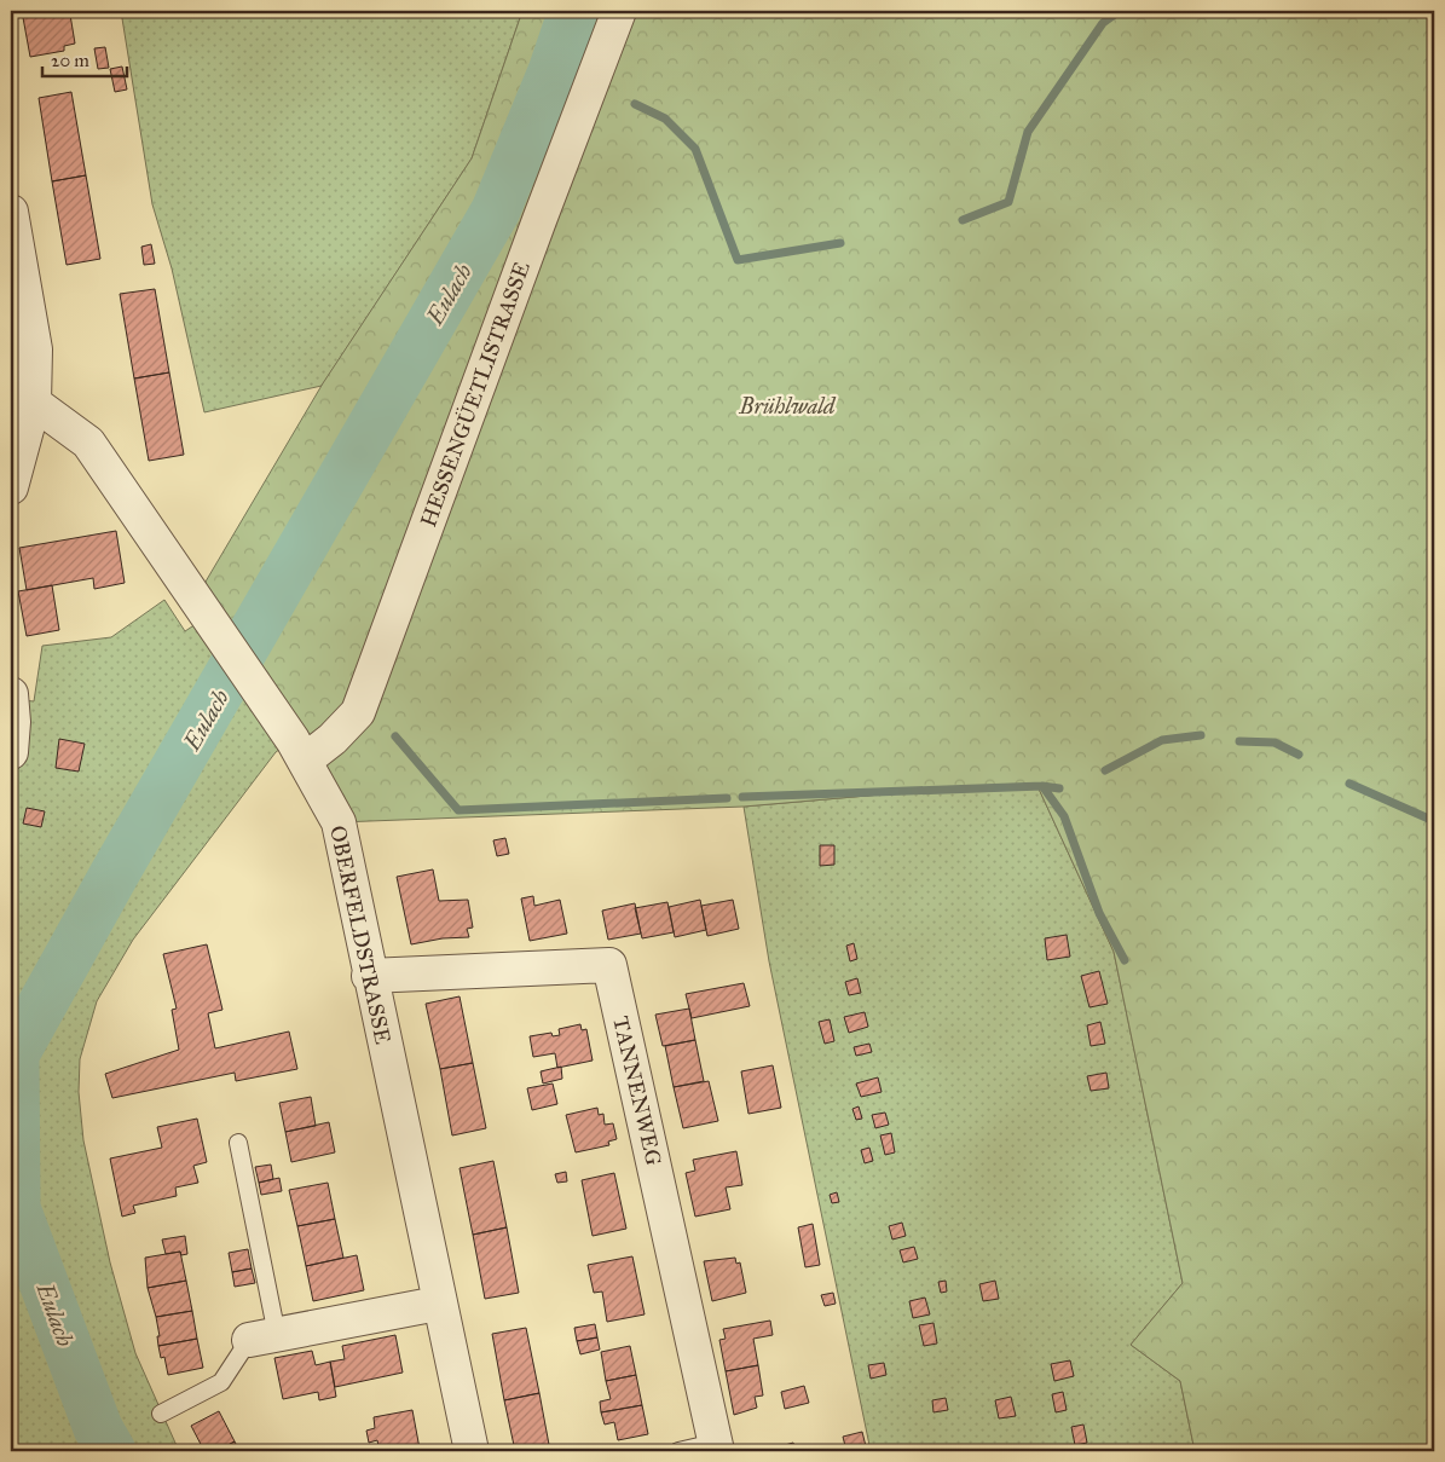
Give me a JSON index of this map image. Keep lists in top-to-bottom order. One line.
{"streets":{"street":["HESSENGÜETLISTRASSE","OBERFELDSTRASSE","TANNENWEG"]},"crossings":[["HESSENGÜETLISTRASSE","OBERFELDSTRASSE"],["OBERFELDSTRASSE","TANNENWEG"]],"water":["Eulach"],"parks":["Brühlwald"],"scale_bar":"20 m"}
